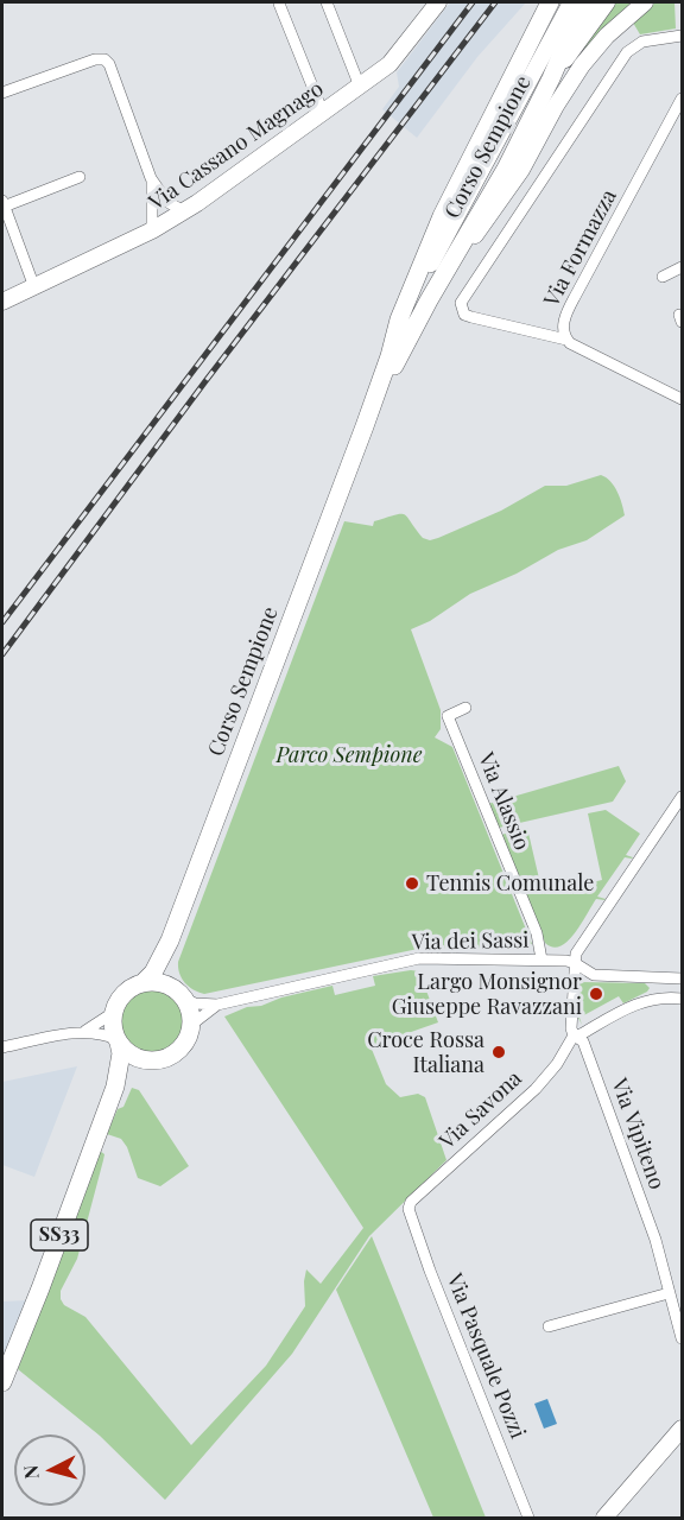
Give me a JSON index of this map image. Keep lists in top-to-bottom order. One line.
{"streets":{"main road":["Via Cassano Magnago","Corso Sempione","SS33"],"street":["Via Formazza","Via Alassio","Via dei Sassi","Via Savona","Via Vipiteno","Via Pasquale Pozzi"]},"crossings":[["Corso Sempione","Via dei Sassi"],["Corso Sempione","SS33"],["Via Alassio","Via dei Sassi"],["Via dei Sassi","SS33"],["Via Savona","Via Vipiteno"],["Via Savona","Via Pasquale Pozzi"]],"parks":["Parco Sempione"],"places":["Tennis Comunale","Largo Monsignor Giuseppe Ravazzani","Croce Rossa Italiana"],"north":"left"}
